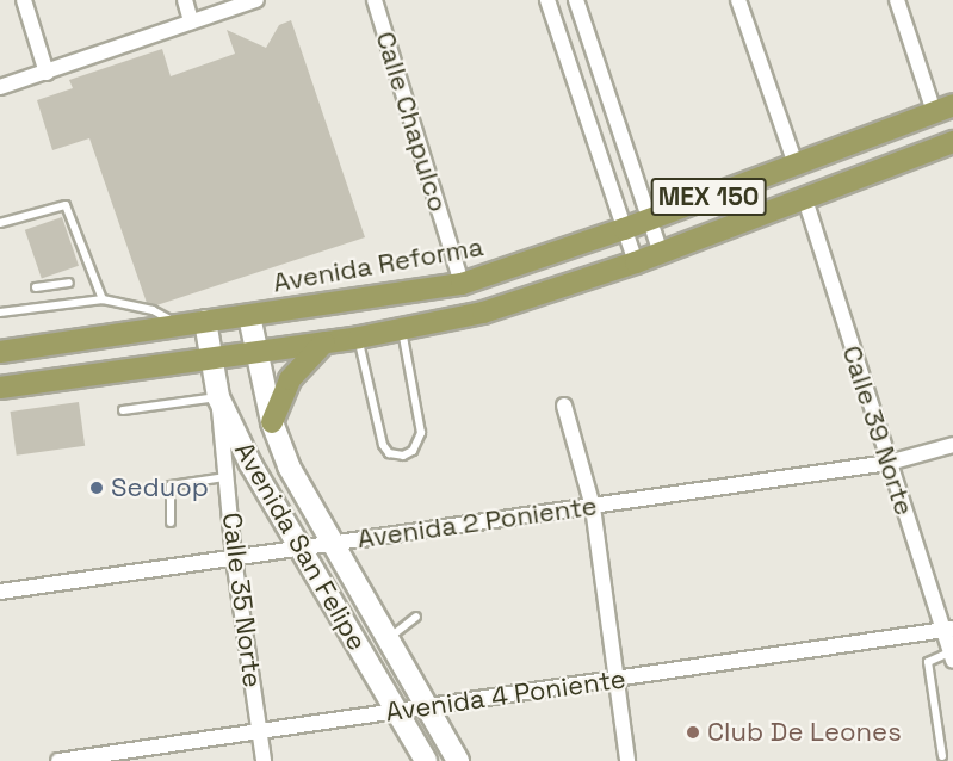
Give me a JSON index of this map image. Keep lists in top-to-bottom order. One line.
{"streets":{"main road":["MEX 150","Avenida Reforma","Avenida San Felipe"],"street":["Calle Chapulco","Calle 39 Norte","Avenida 2 Poniente","Calle 35 Norte","Avenida 4 Poniente"]},"crossings":[["Calle Chapulco","Avenida Reforma"],["MEX 150","Calle 39 Norte"],["MEX 150","Avenida San Felipe"],["Avenida Reforma","Avenida San Felipe"],["Calle 39 Norte","Avenida 2 Poniente"],["Calle 39 Norte","Avenida 4 Poniente"],["Avenida 2 Poniente","Avenida San Felipe"],["Avenida 2 Poniente","Calle 35 Norte"],["Avenida San Felipe","Calle 35 Norte"],["Avenida San Felipe","Avenida 4 Poniente"],["Calle 35 Norte","Avenida 4 Poniente"]],"places":["Seduop","Club De Leones"]}
